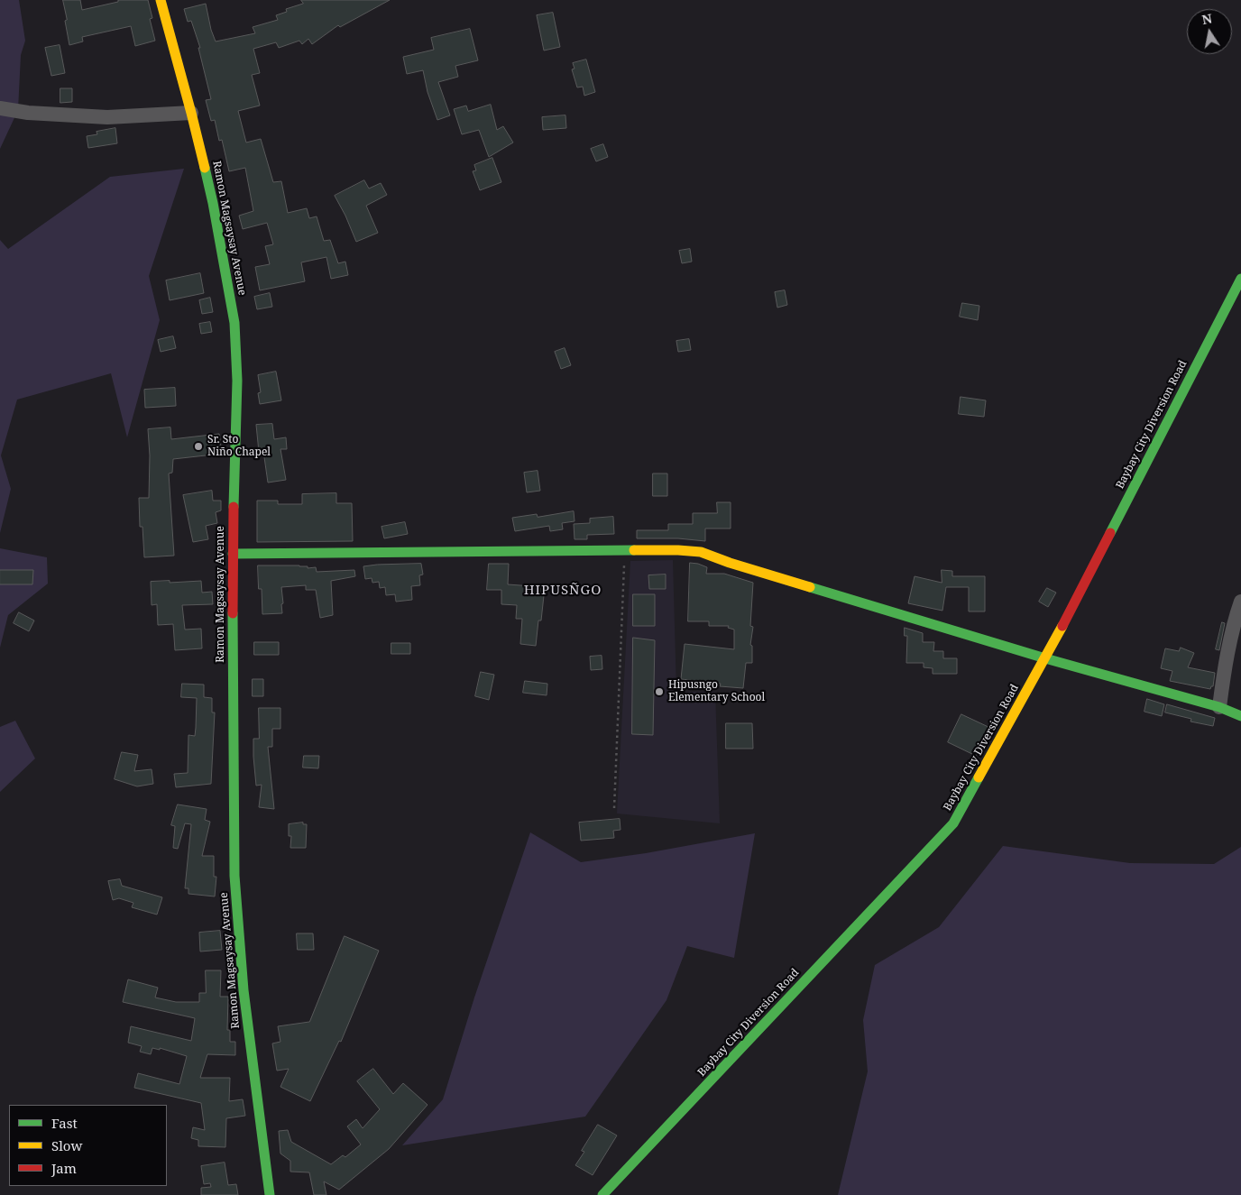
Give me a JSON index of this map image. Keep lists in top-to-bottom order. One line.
{"streets":{"main road":["Ramon Magsaysay Avenue","Baybay City Diversion Road"]},"districts":["HIPUSÑGO"],"places":["Sr. Sto Niño Chapel","Hipusngo Elementary School"],"legend":["Fast","Slow","Jam"],"north":"top"}
